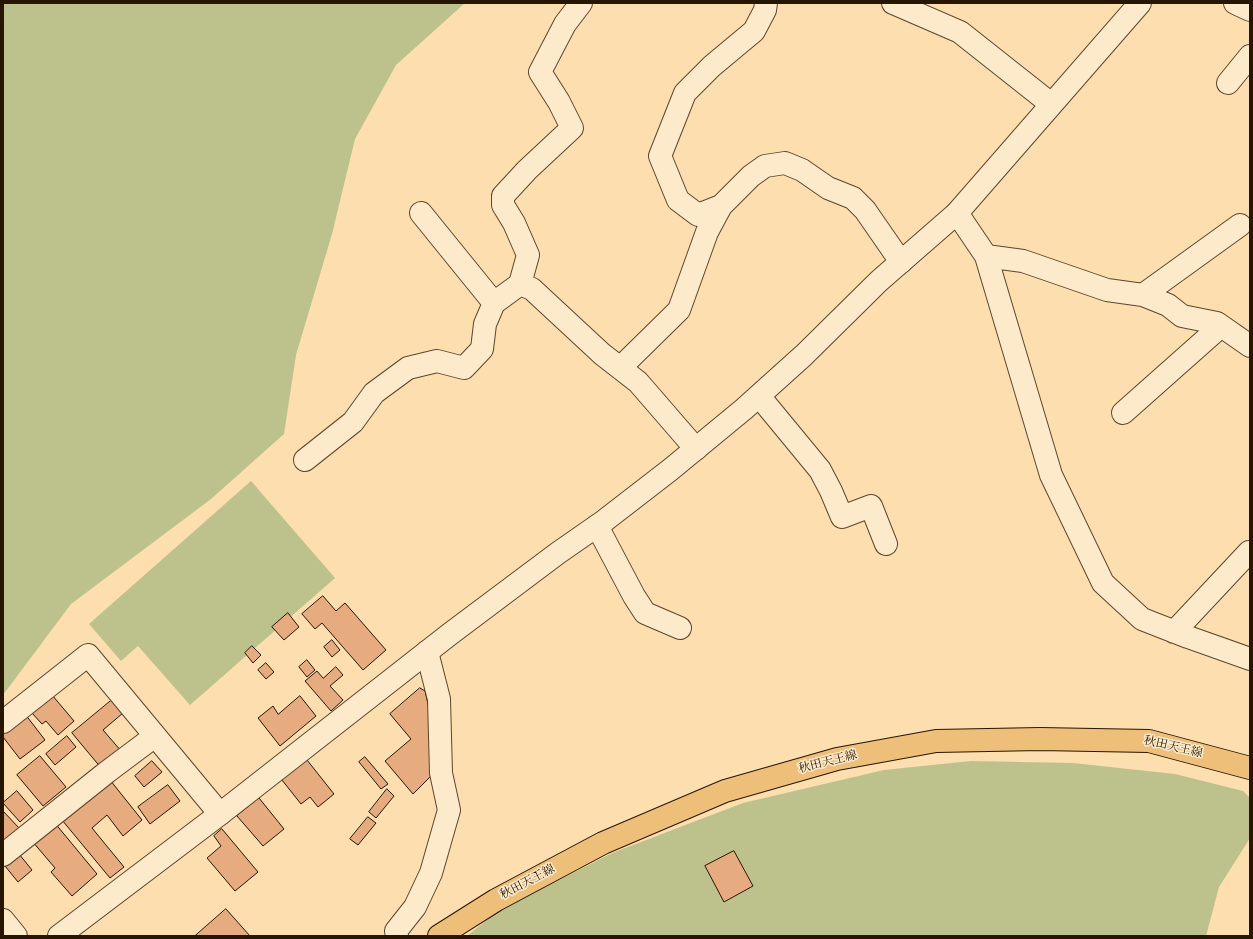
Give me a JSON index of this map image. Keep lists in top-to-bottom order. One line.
{"streets":{"main road":["秋田天王線"]}}
